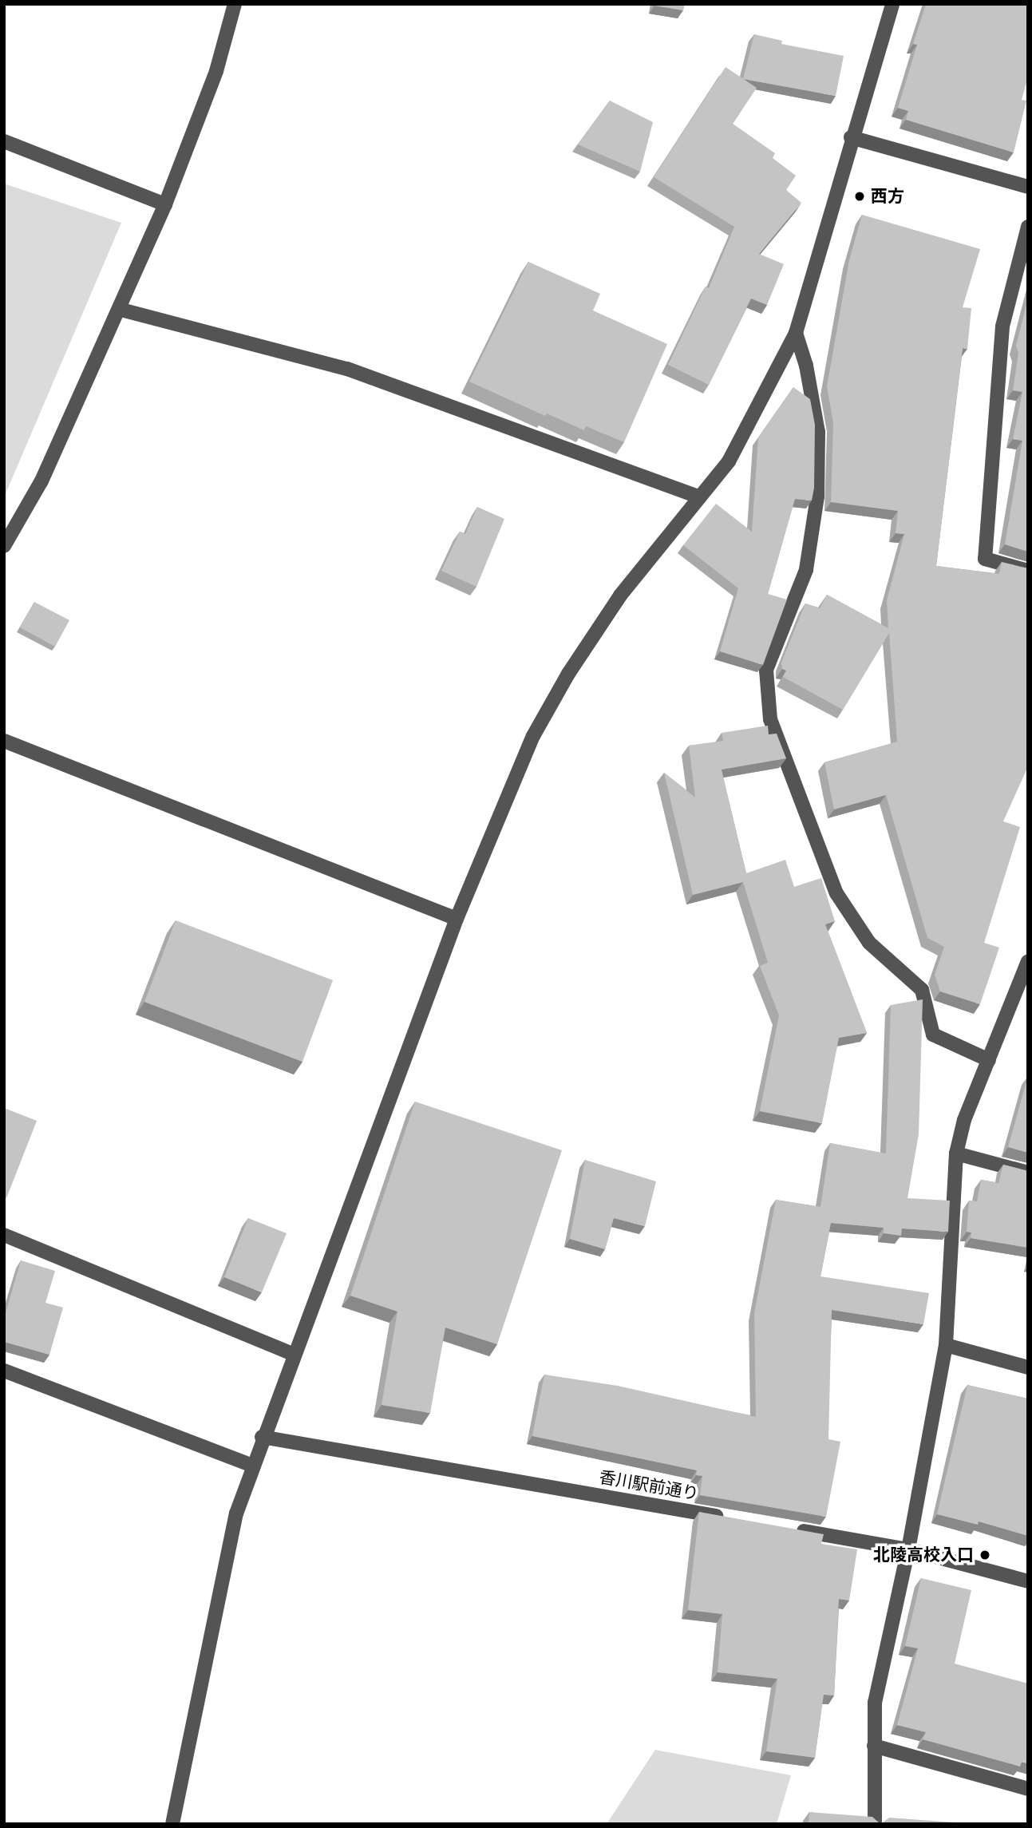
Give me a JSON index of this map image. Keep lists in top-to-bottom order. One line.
{"streets":{"street":["香川駅前通り"]},"places":["西方","北陵高校入口"]}
